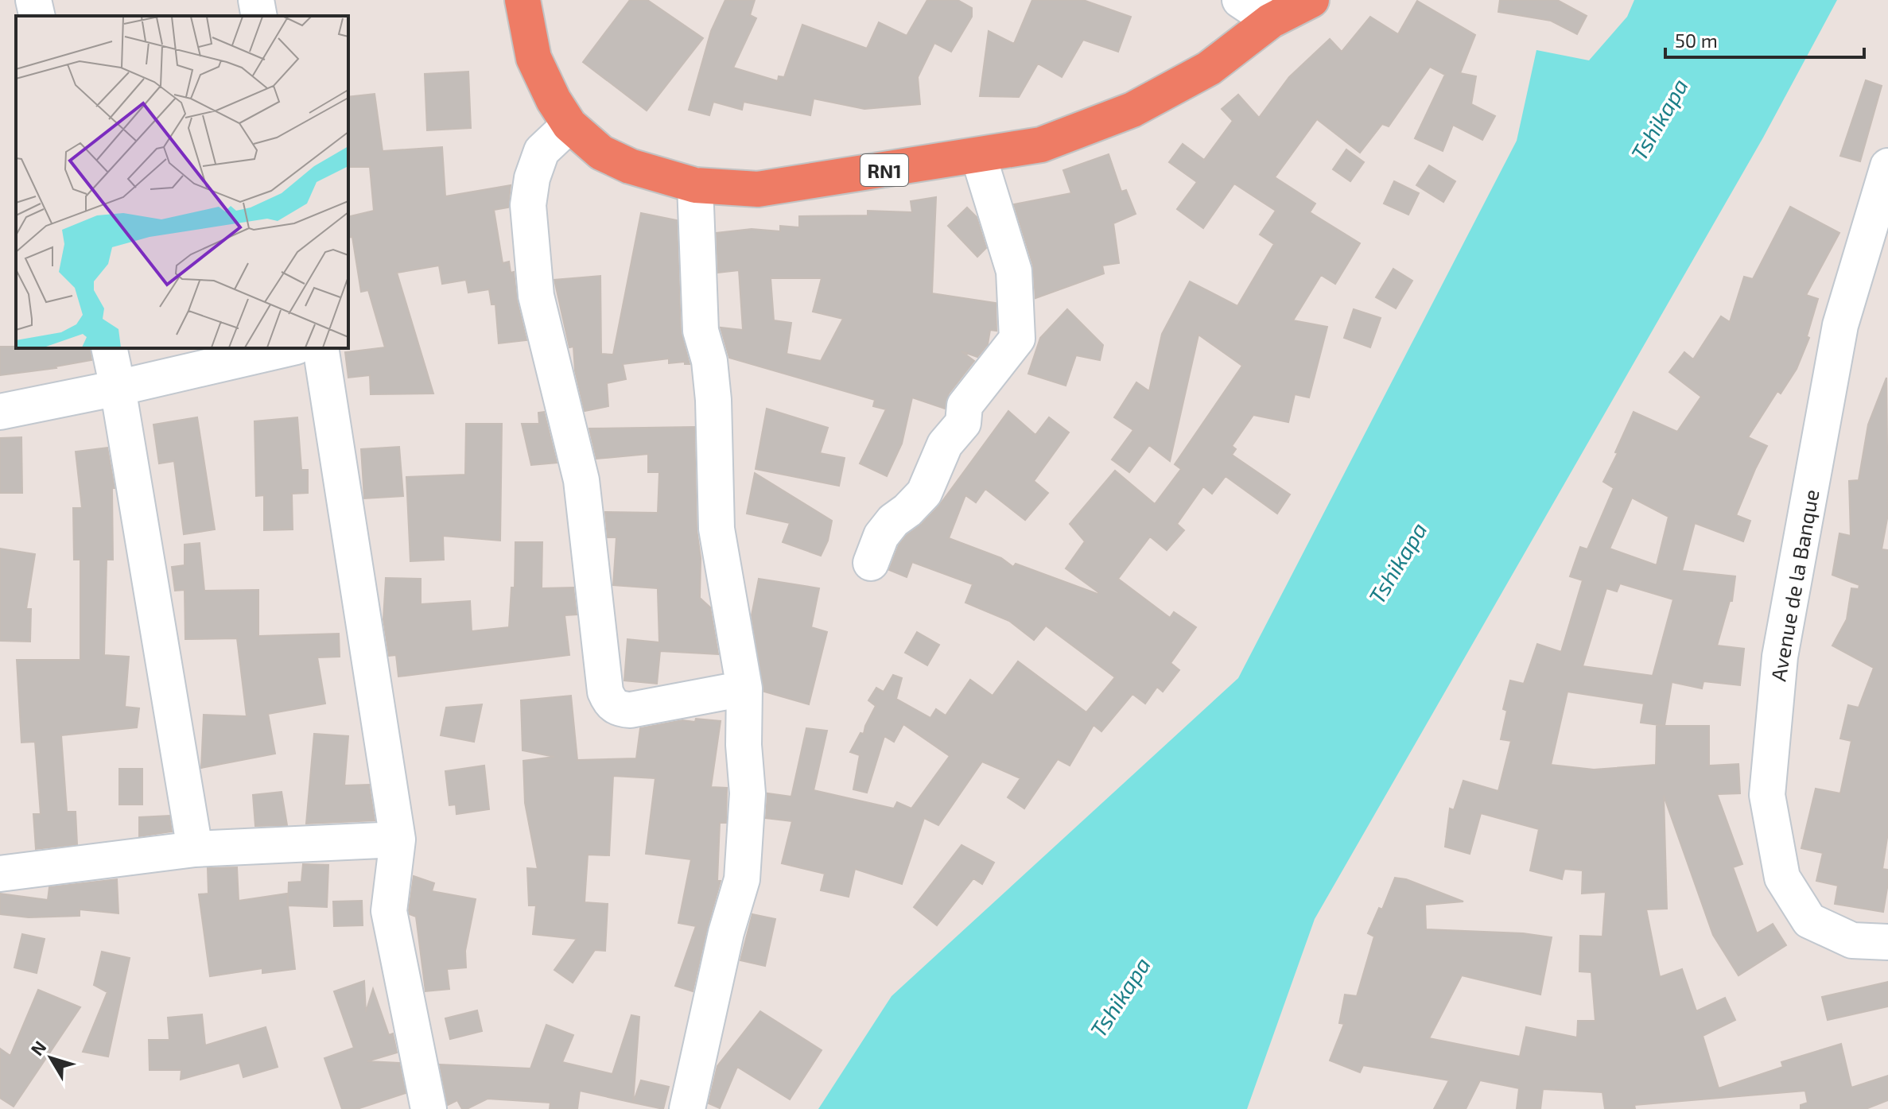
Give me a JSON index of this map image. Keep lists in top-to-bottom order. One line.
{"streets":{"highway":["RN1"],"street":["Avenue de la Banque"]},"water":["Tshikapa"],"scale_bar":"50 m","north":"top left"}
